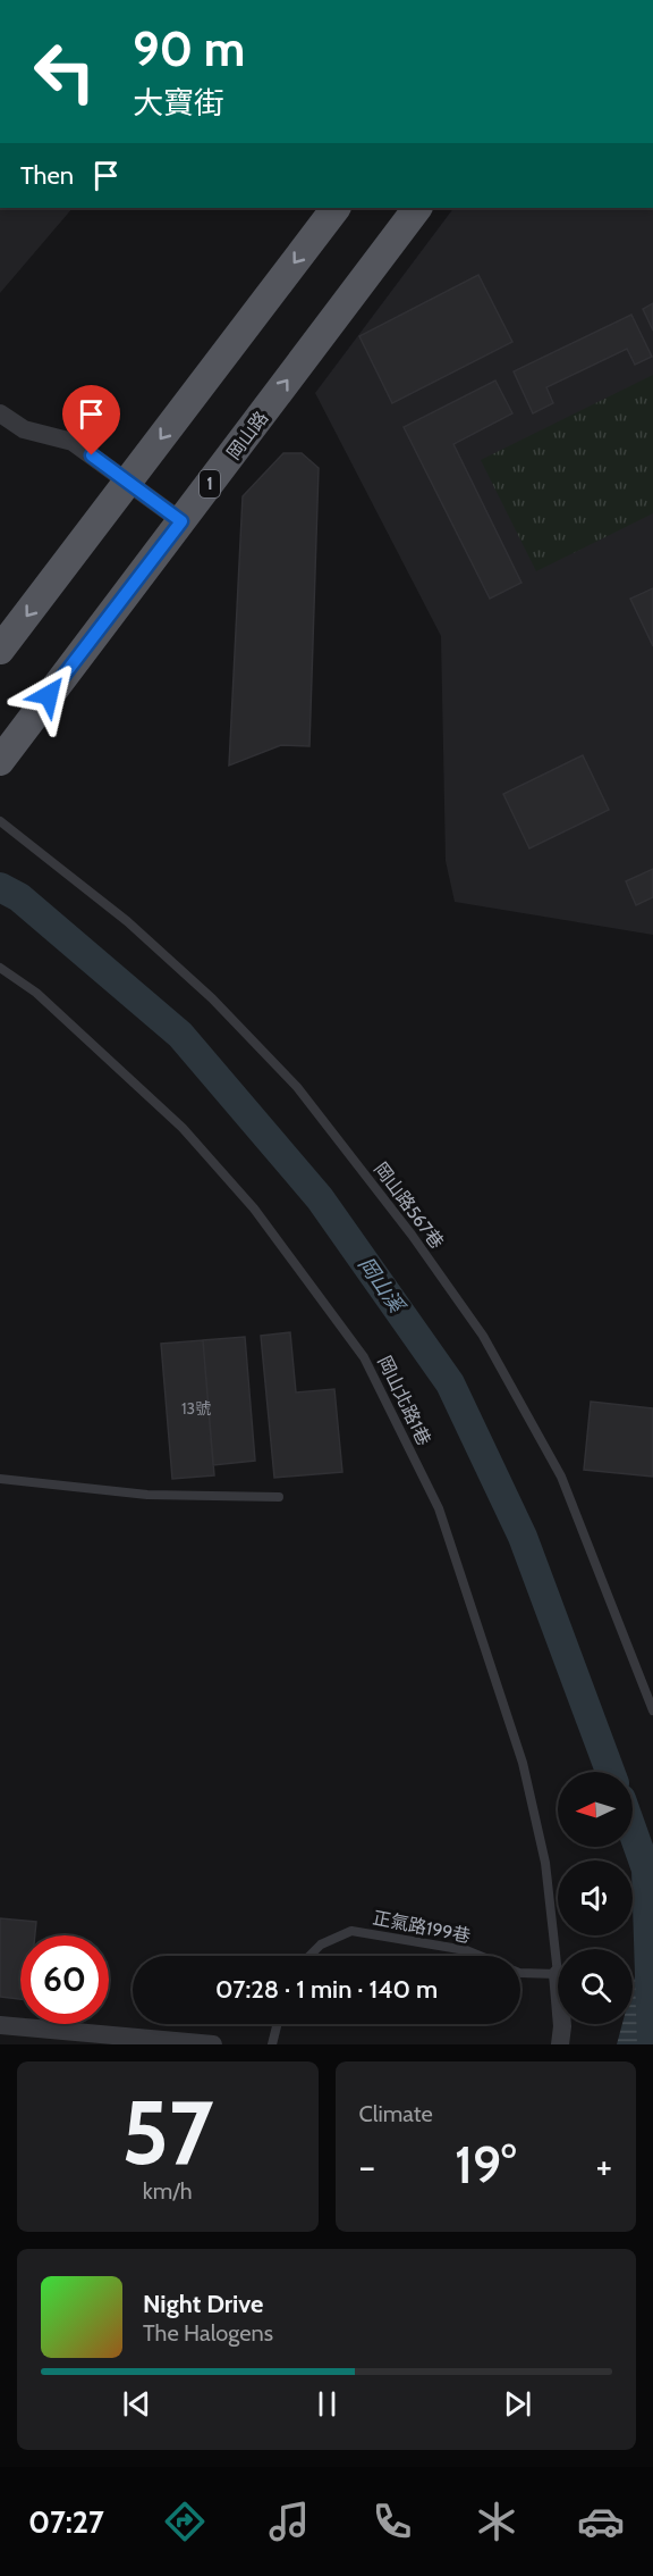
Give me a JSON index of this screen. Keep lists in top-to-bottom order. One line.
{"streets":{"main road":["岡山路","1"],"lane":["岡山路567巷","岡山北路1巷","正氣路199巷"]},"crossings":[["岡山北路1巷","正氣路199巷"]],"water":["岡山溪"],"house_numbers":["13號"],"north":"left","page":{"turn":["90 m","大寶街"],"then":"Then","limit":"60","trip":"07:28 · 1 min · 140 m","tile":[["57","km/h"],"Climate"],"heat":["−","19°","+"],"song":["Night Drive","The Halogens"],"tabs":"07:27"}}
